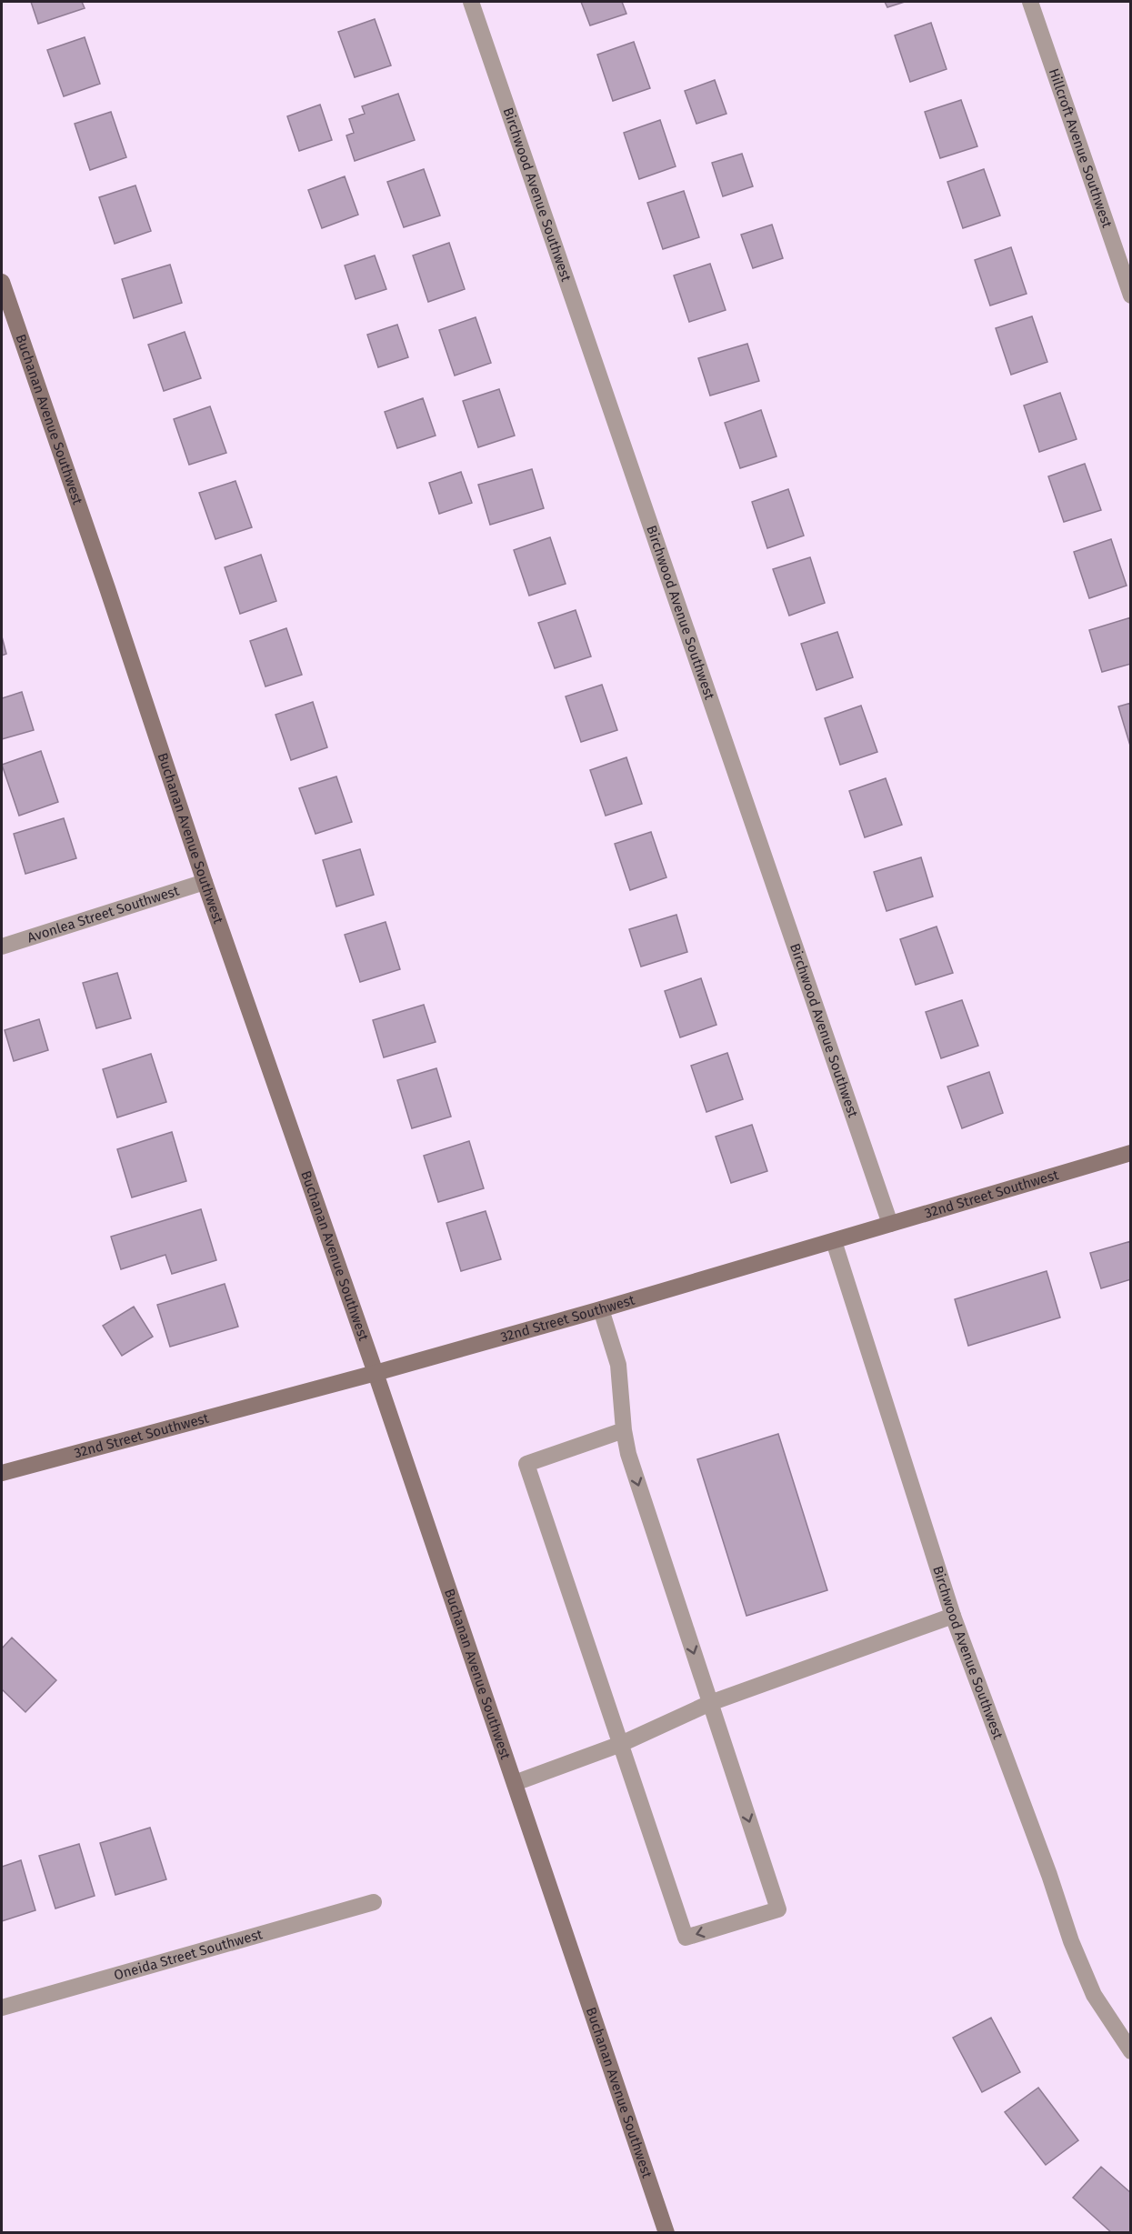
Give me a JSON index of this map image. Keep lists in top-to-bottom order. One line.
{"streets":{"street":["Hillcroft Avenue Southwest","Birchwood Avenue Southwest","Buchanan Avenue Southwest","Avonlea Street Southwest","32nd Street Southwest","Oneida Street Southwest"]},"crossings":[["Birchwood Avenue Southwest","32nd Street Southwest"],["Buchanan Avenue Southwest","Avonlea Street Southwest"],["Buchanan Avenue Southwest","32nd Street Southwest"]]}
